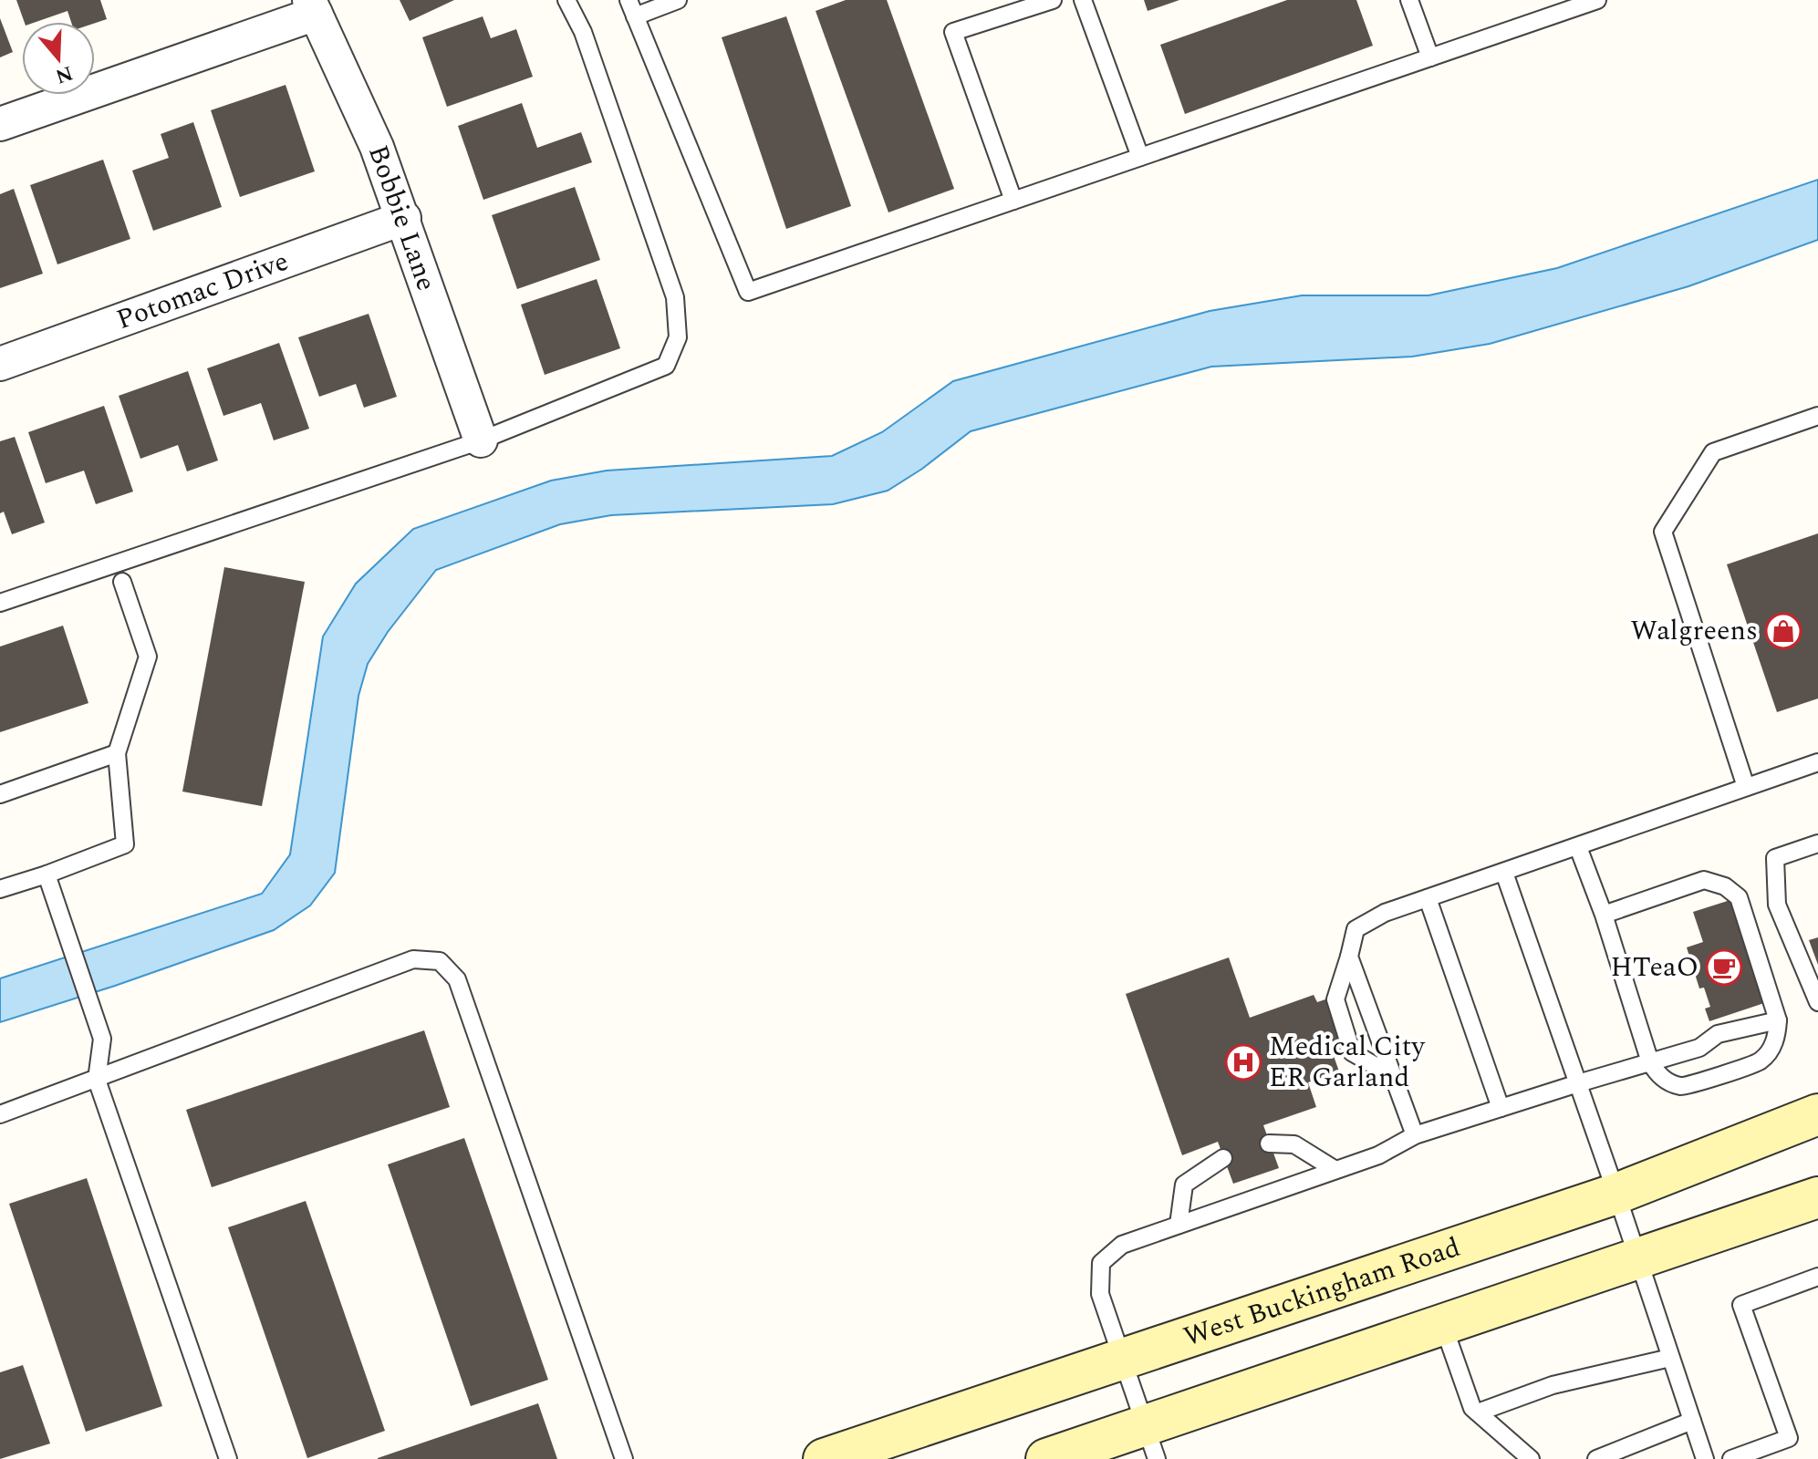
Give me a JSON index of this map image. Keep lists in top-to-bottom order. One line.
{"streets":{"main road":["West Buckingham Road"],"street":["Bobbie Lane","Potomac Drive"]},"crossings":[["Bobbie Lane","Potomac Drive"]],"places":{"shop":["Walgreens"],"cafe":["HTeaO"],"hospital":["Medical City ER Garland"]},"north":"bottom"}
